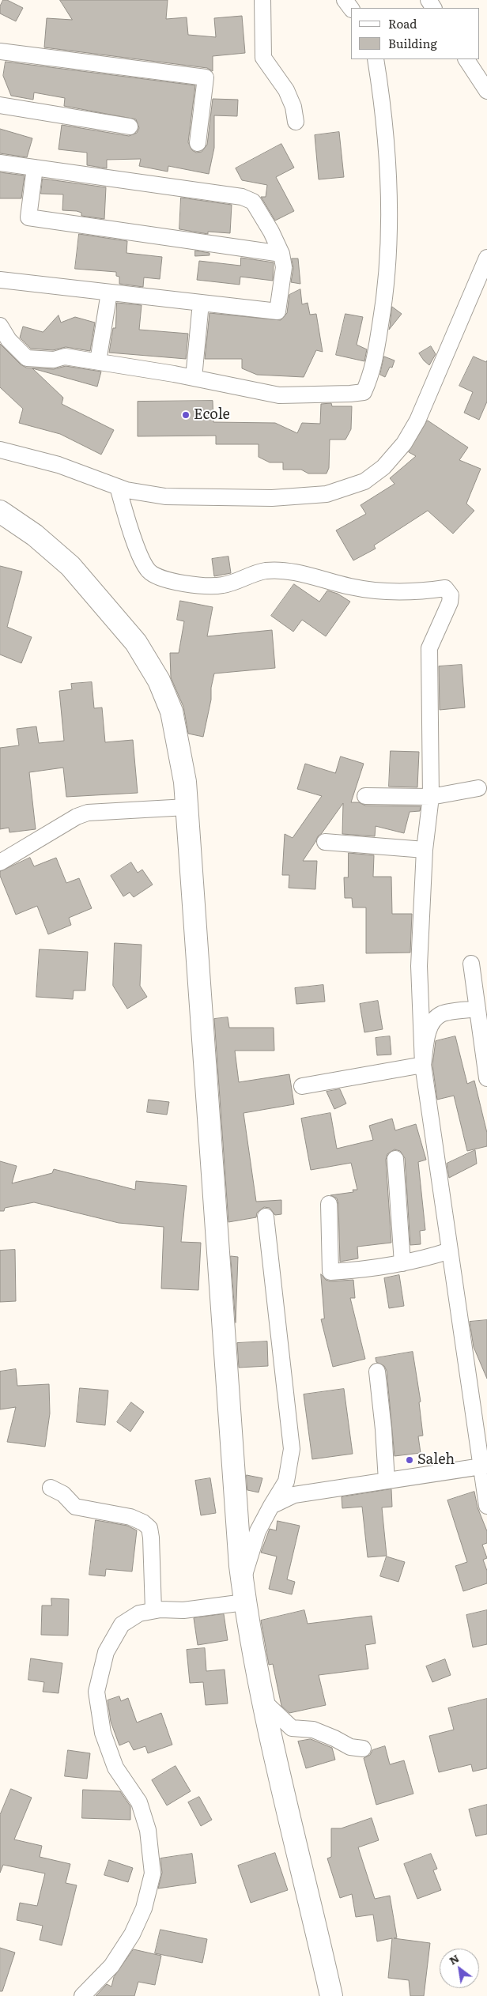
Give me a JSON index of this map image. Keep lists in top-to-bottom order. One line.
{"places":["Ecole","Saleh"],"legend":["Road","Building"],"north":"top left"}
